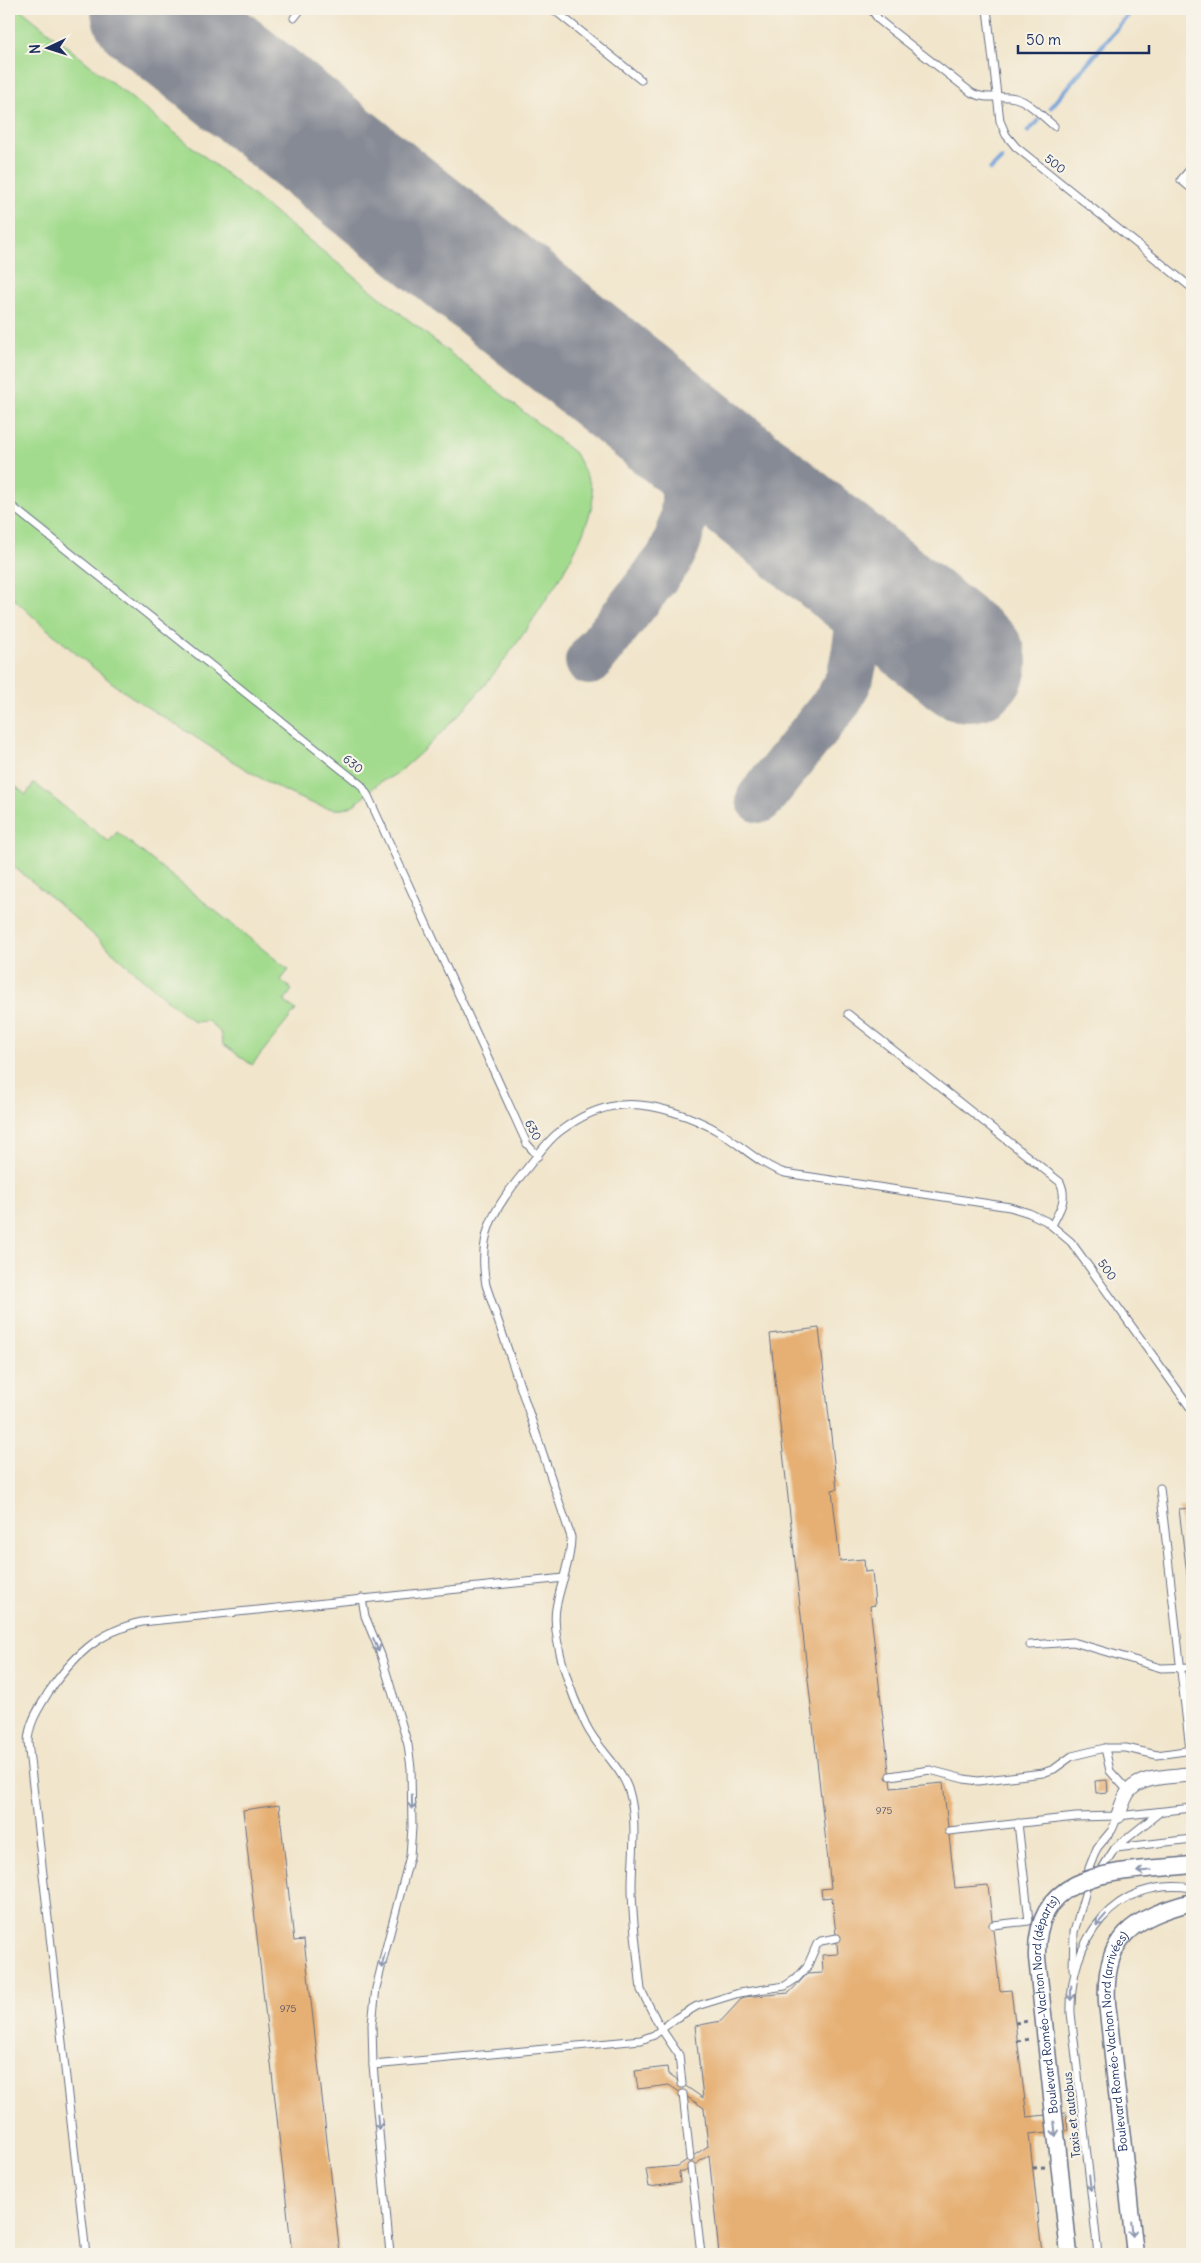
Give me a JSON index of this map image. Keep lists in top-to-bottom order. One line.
{"streets":{"street":["Boulevard Roméo-Vachon Nord (départs)","Boulevard Roméo-Vachon Nord (arrivées)"],"lane":["500","630","Taxis et autobus"]},"crossings":[["500","630"]],"one_way":["Boulevard Roméo-Vachon Nord (départs)","Boulevard Roméo-Vachon Nord (arrivées)"],"house_numbers":["975","975"],"scale_bar":"50 m","north":"left"}
